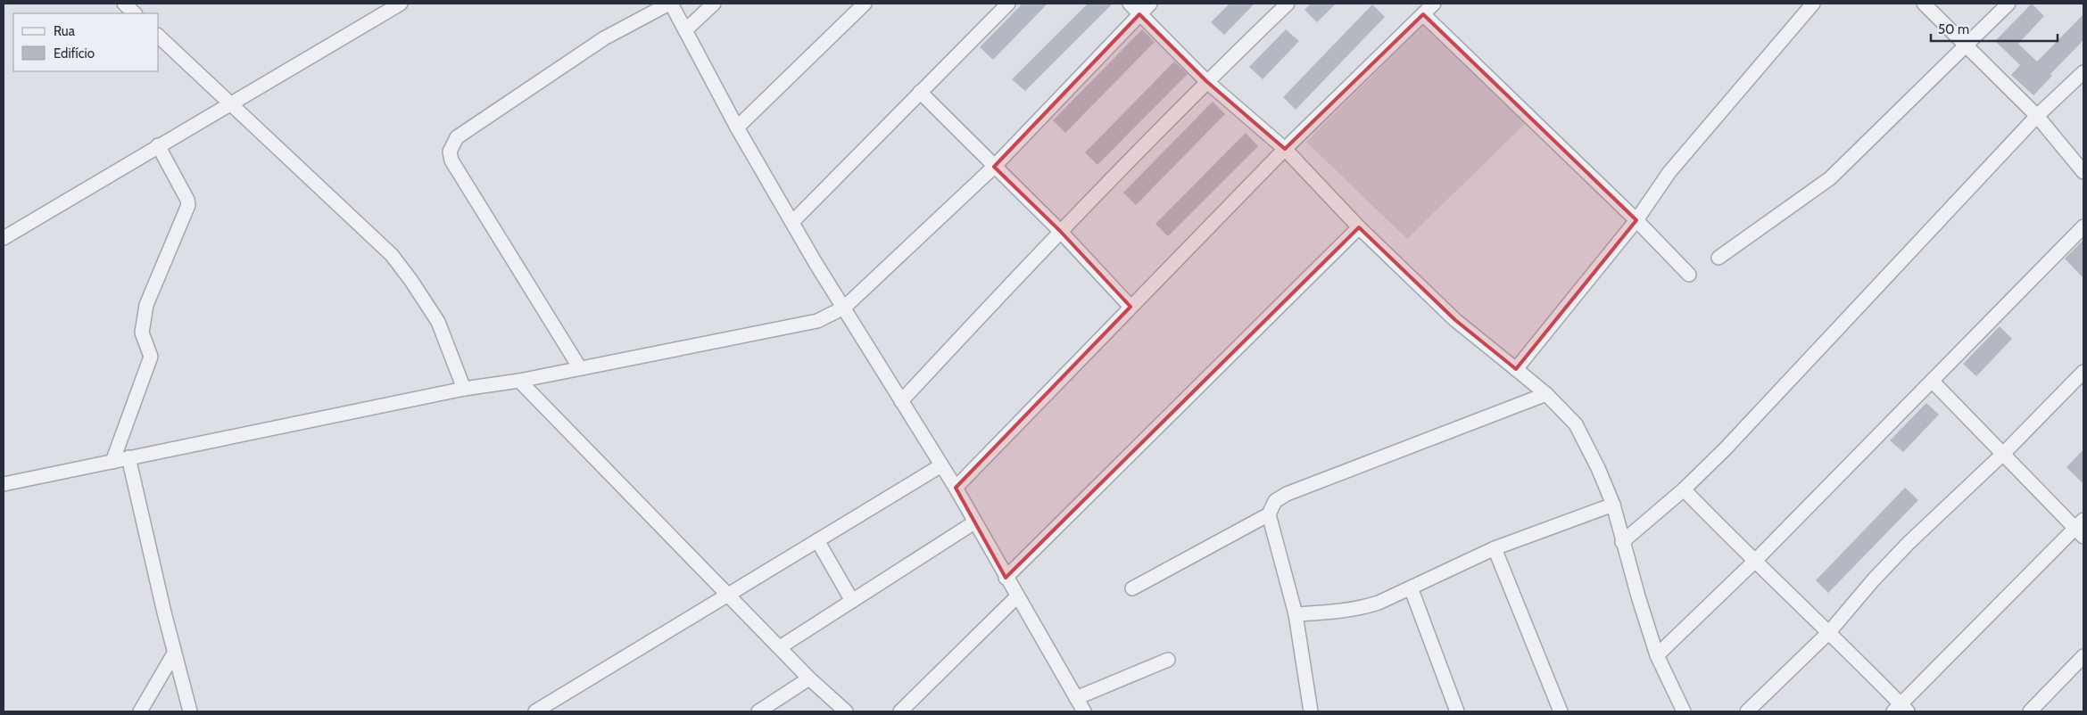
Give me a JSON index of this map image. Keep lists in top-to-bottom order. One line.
{"legend":["Rua","Edifício"],"scale_bar":"50 m"}
